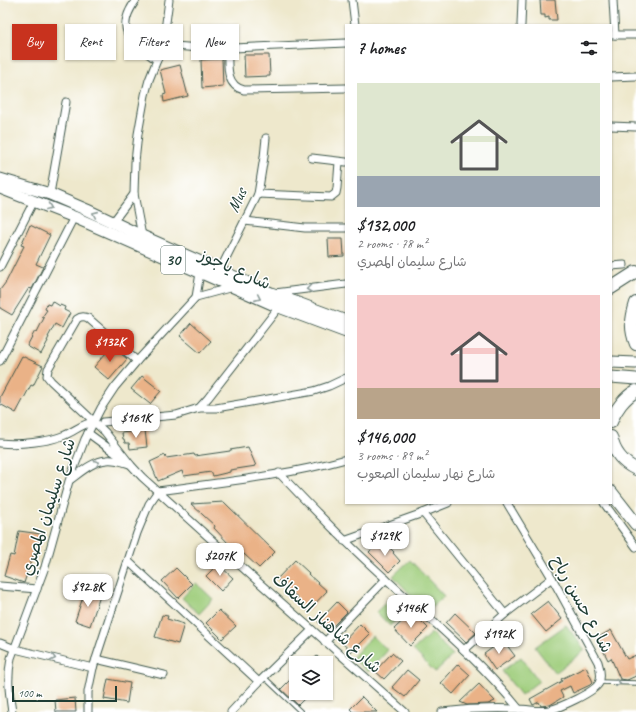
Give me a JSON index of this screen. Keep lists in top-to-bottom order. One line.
{"streets":{"main road":["30","شارع ياجوز"],"street":["Mus","شارع سليمان المصري","شارع حسن رباح","شارع شاهناز السقاف"]},"crossings":[["Mus","شارع ياجوز"]],"scale_bar":"100 m","page":{"chip":["Buy","Rent","Filters","New"],"heading":"7 homes","list":[{"name":"$132,000","note":"2 rooms · 78 m² · شارع سليمان المصري"},{"name":"$146,000","note":"3 rooms · 89 m² · شارع نهار سليمان الصعوب"}],"price":["$132K","$161K","$129K","$207K","$92.8K","$146K","$192K"],"scale":"100 m"}}
